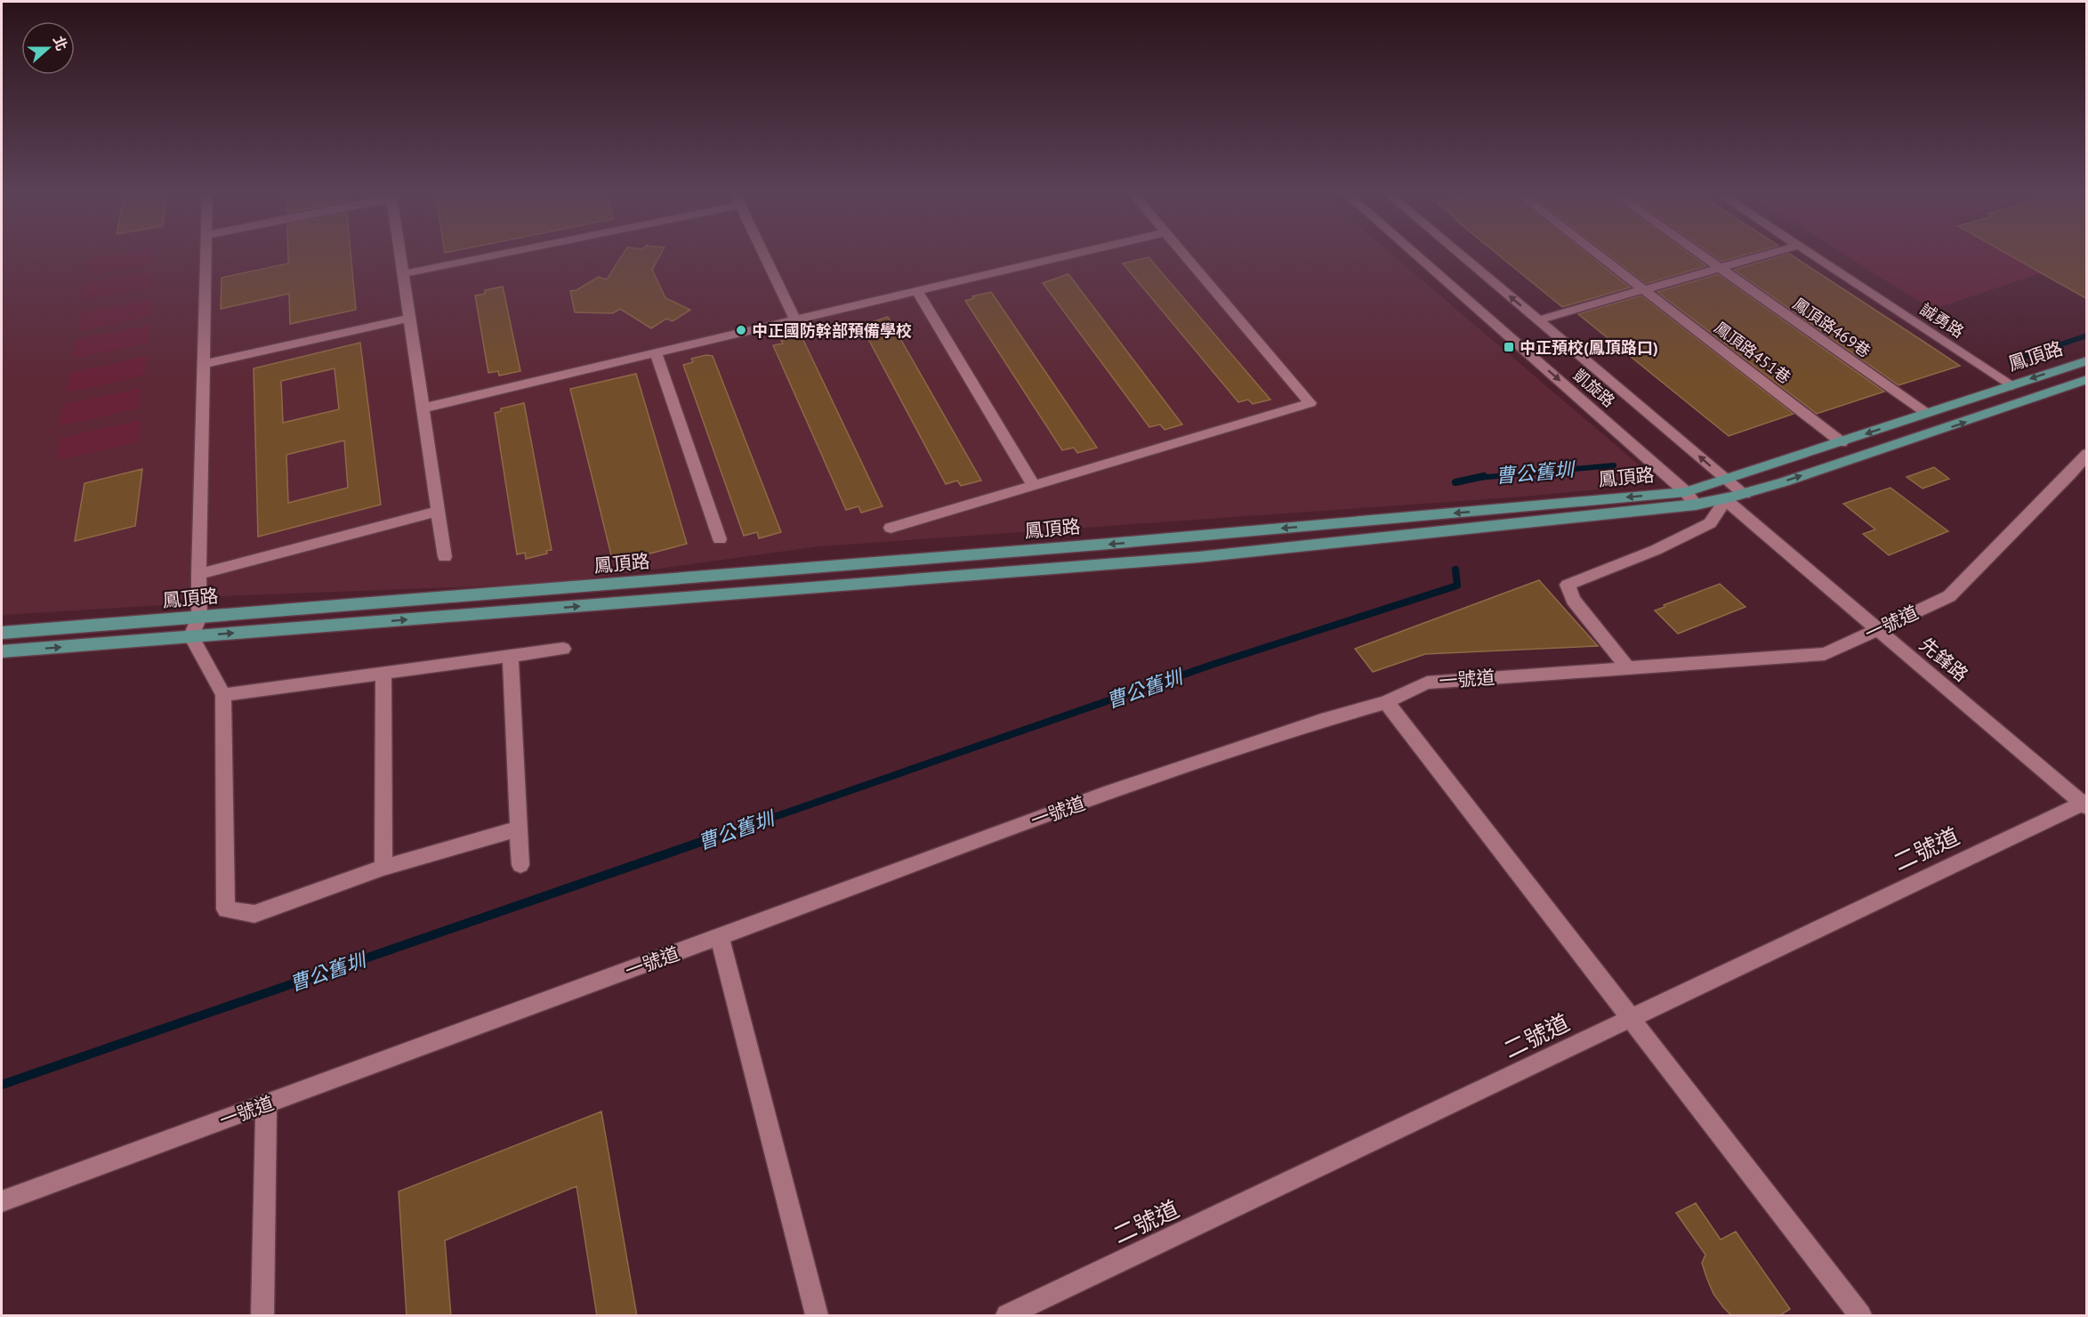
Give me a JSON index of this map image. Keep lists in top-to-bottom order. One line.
{"streets":{"main road":["鳳頂路"],"street":["誠勇路","鳳頂路469巷","鳳頂路451巷","凱旋路","一號道","先鋒路","二號道"]},"crossings":[["誠勇路","鳳頂路"],["鳳頂路469巷","鳳頂路"],["鳳頂路451巷","鳳頂路"],["鳳頂路","凱旋路"],["鳳頂路","先鋒路"],["一號道","先鋒路"],["先鋒路","二號道"]],"water":["曹公舊圳"],"places":{"other":["中正國防幹部預備學校"],"transit":["中正預校(鳳頂路口)"]},"north":"right"}
